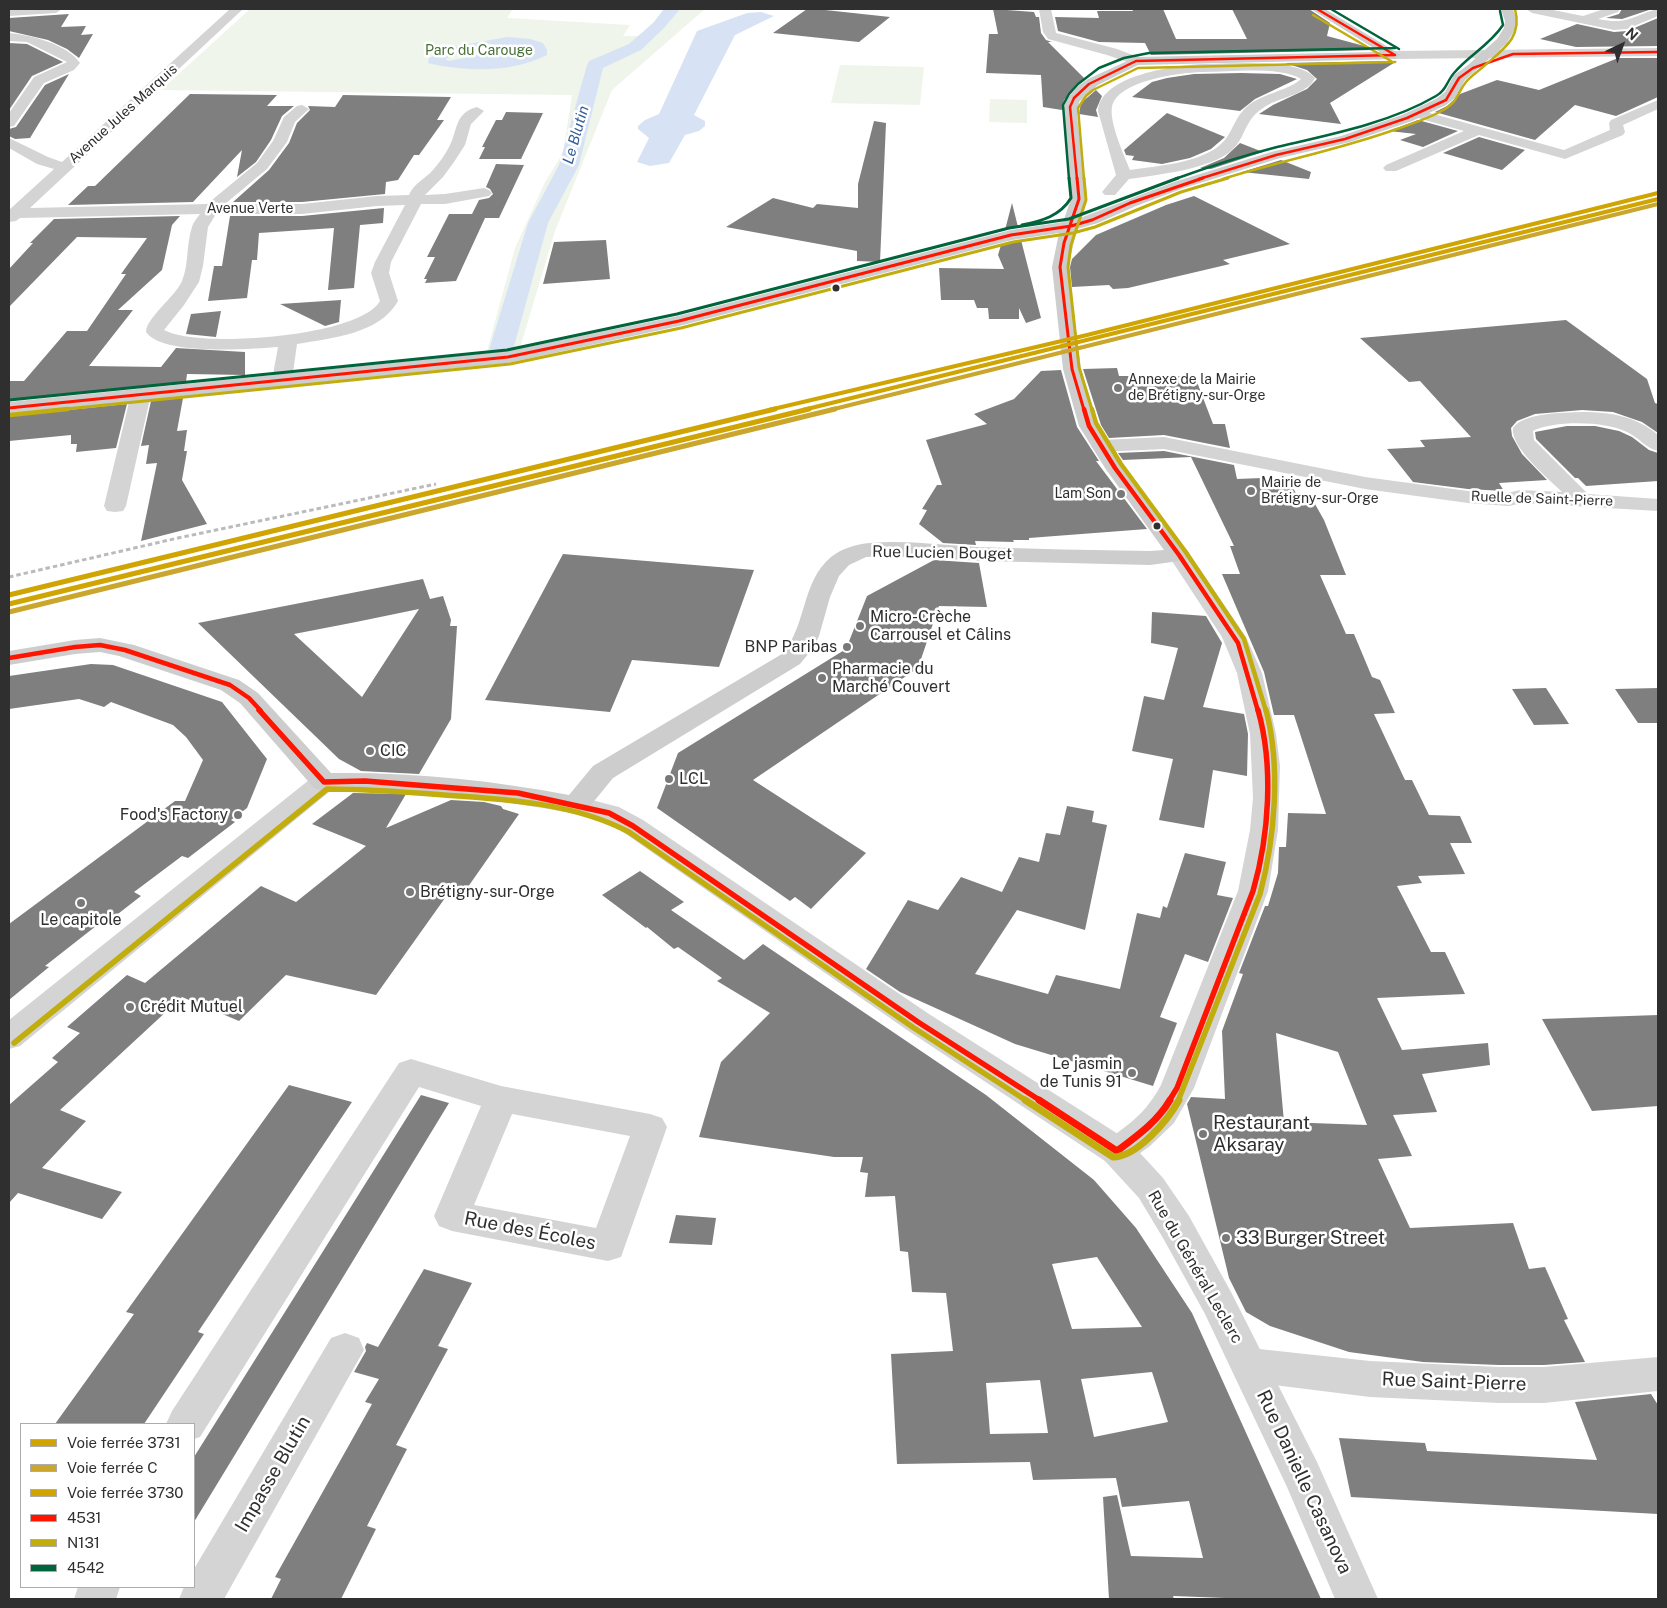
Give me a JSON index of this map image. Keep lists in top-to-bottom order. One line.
{"streets":{"main road":["Rue Lucien Bouget","Rue du Général Leclerc"],"street":["Avenue Jules Marquis","Avenue Verte","Ruelle de Saint-Pierre","Rue des Écoles","Rue Saint-Pierre","Impasse Blutin","Rue Danielle Casanova"]},"crossings":[["Avenue Jules Marquis","Avenue Verte"],["Rue Lucien Bouget","Rue du Général Leclerc"],["Rue du Général Leclerc","Rue Saint-Pierre"],["Rue du Général Leclerc","Rue Danielle Casanova"],["Rue Saint-Pierre","Rue Danielle Casanova"]],"water":["Le Blutin"],"parks":["Parc du Carouge"],"places":["Annexe de la Mairie de Brétigny-sur-Orge","Mairie de Brétigny-sur-Orge","Lam Son","Micro-Crèche Carrousel et Câlins","BNP Paribas","Pharmacie du Marché Couvert","CIC","LCL","Food's Factory","Brétigny-sur-Orge","Le capitole","Crédit Mutuel","Le jasmin de Tunis 91","Restaurant Aksaray","33 Burger Street"],"lines":["transit line 4531","transit line N131","transit line 4542","rail line 3730","rail line 3731","rail line C"],"legend":["Voie ferrée 3731","Voie ferrée C","Voie ferrée 3730","4531","N131","4542"],"north":"top right"}
